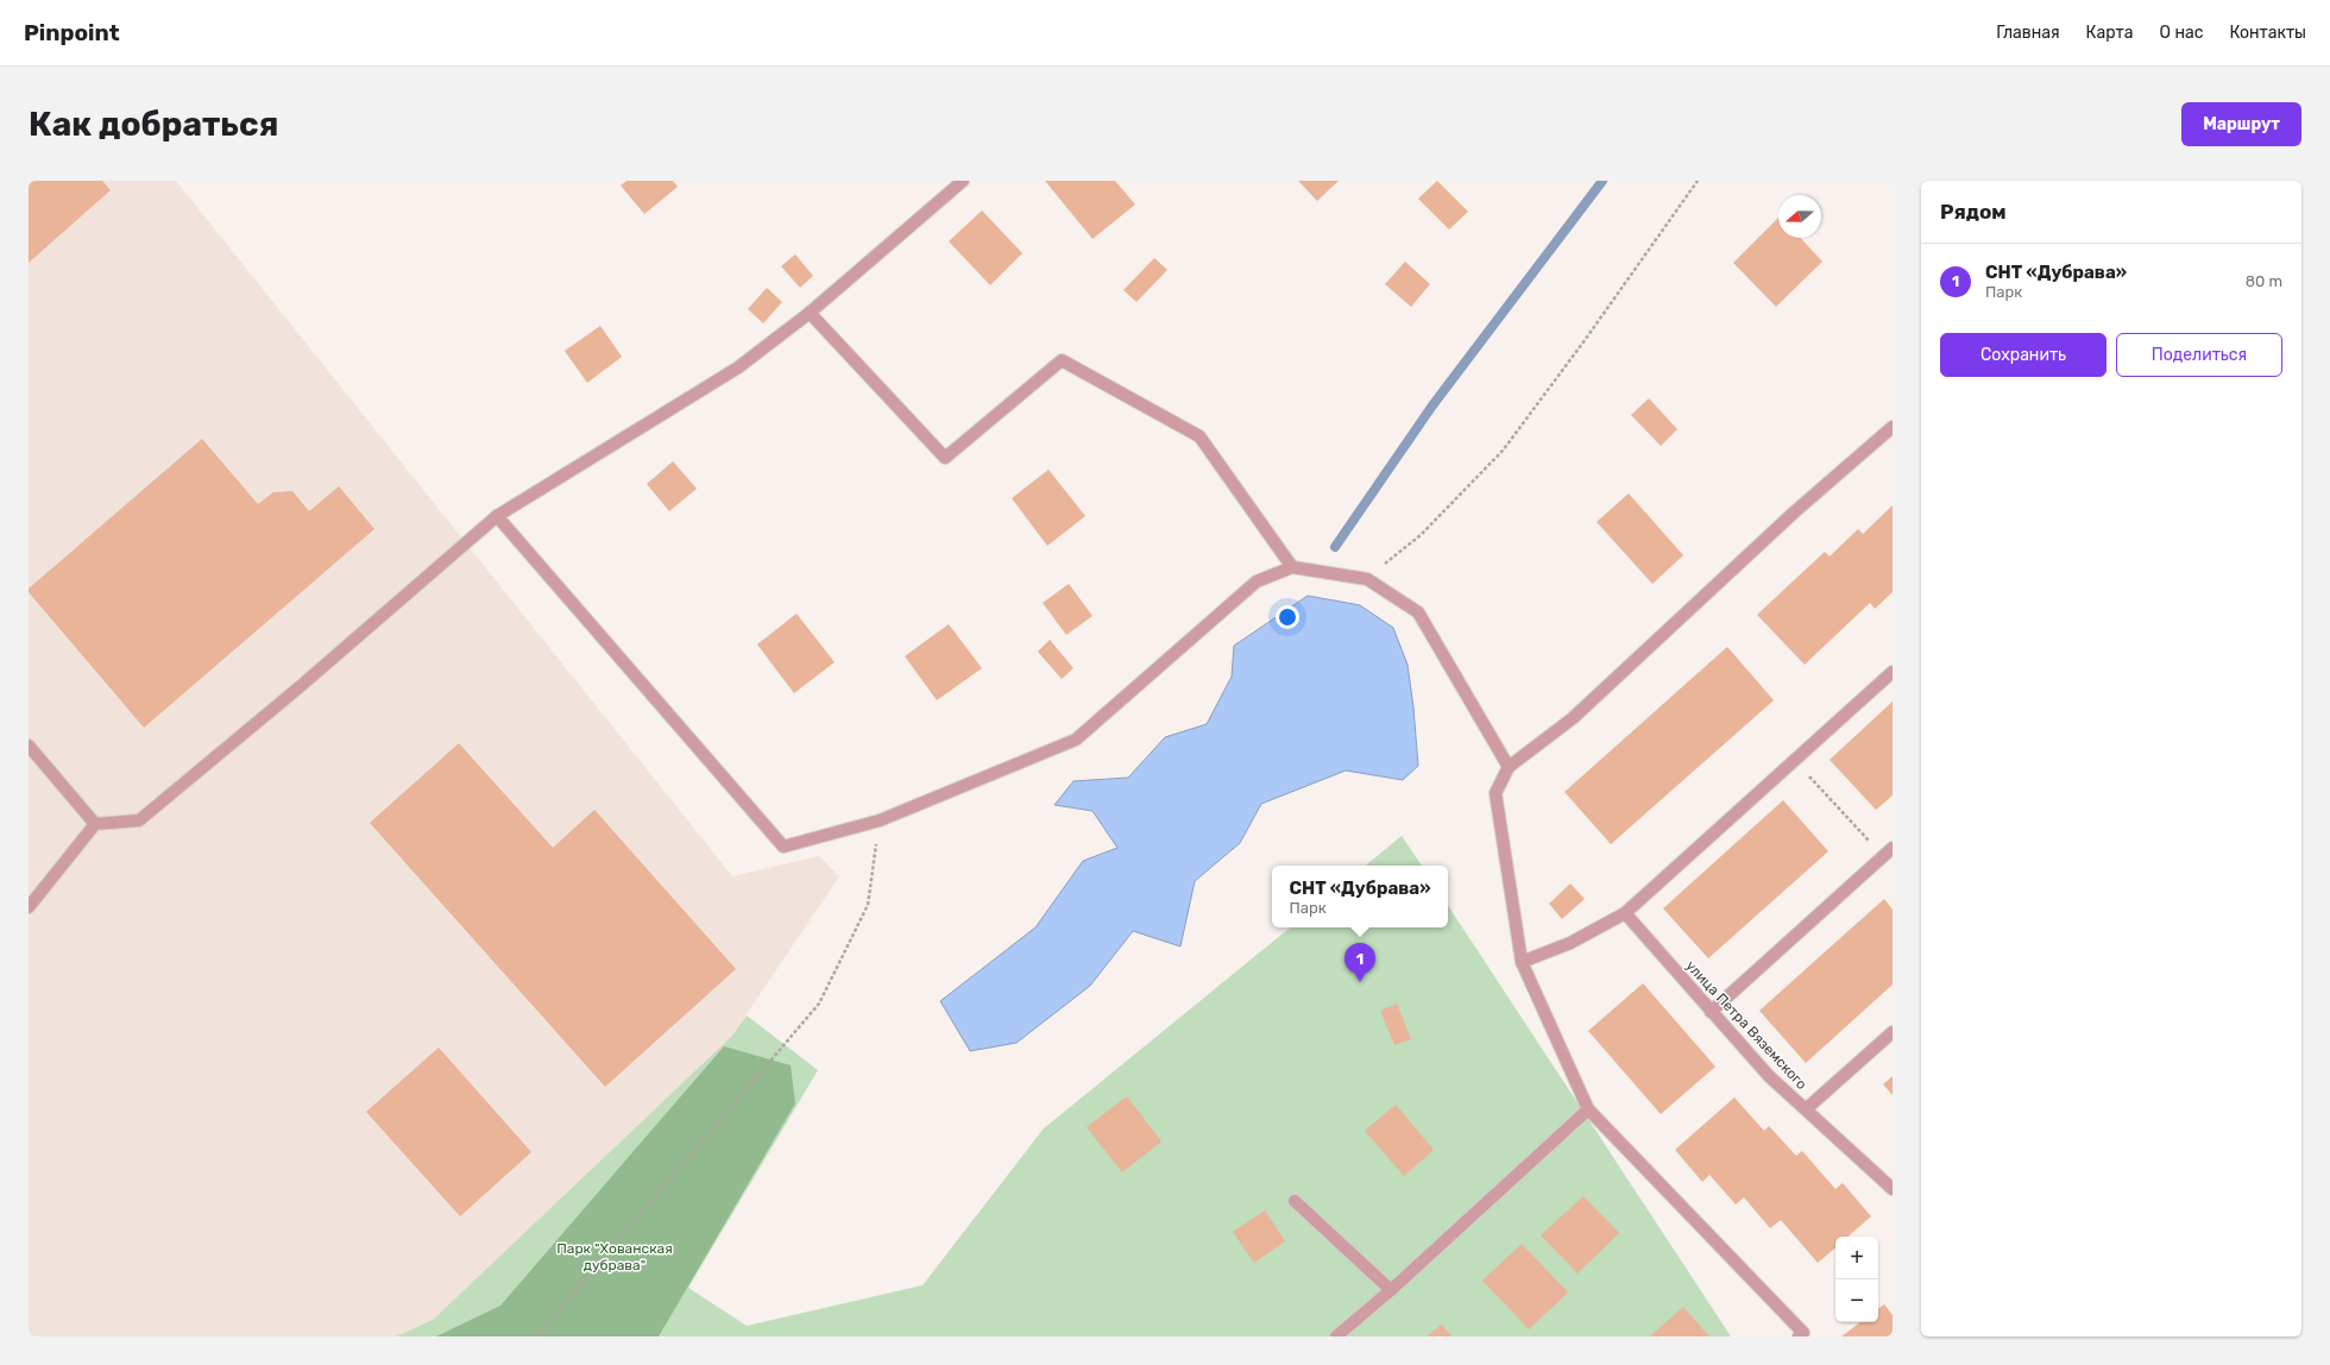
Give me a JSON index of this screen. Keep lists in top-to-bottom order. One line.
{"streets":{"street":["улица Петра Вяземского"]},"parks":["Парк \"Хованская дубрава\""],"north":"left","page":{"header":"Pinpoint","nav":["Главная","Карта","О нас","Контакты"],"buttons":["Маршрут",["Сохранить","Поделиться"]],"title":"Как добраться","heading":"Рядом","list":[{"mark":"1","name":"СНТ «Дубрава»","note":"Парк","value":"80 m"}],"popup":["СНТ «Дубрава»","Парк"],"pins":"1","map_buttons":["+","−"]}}
